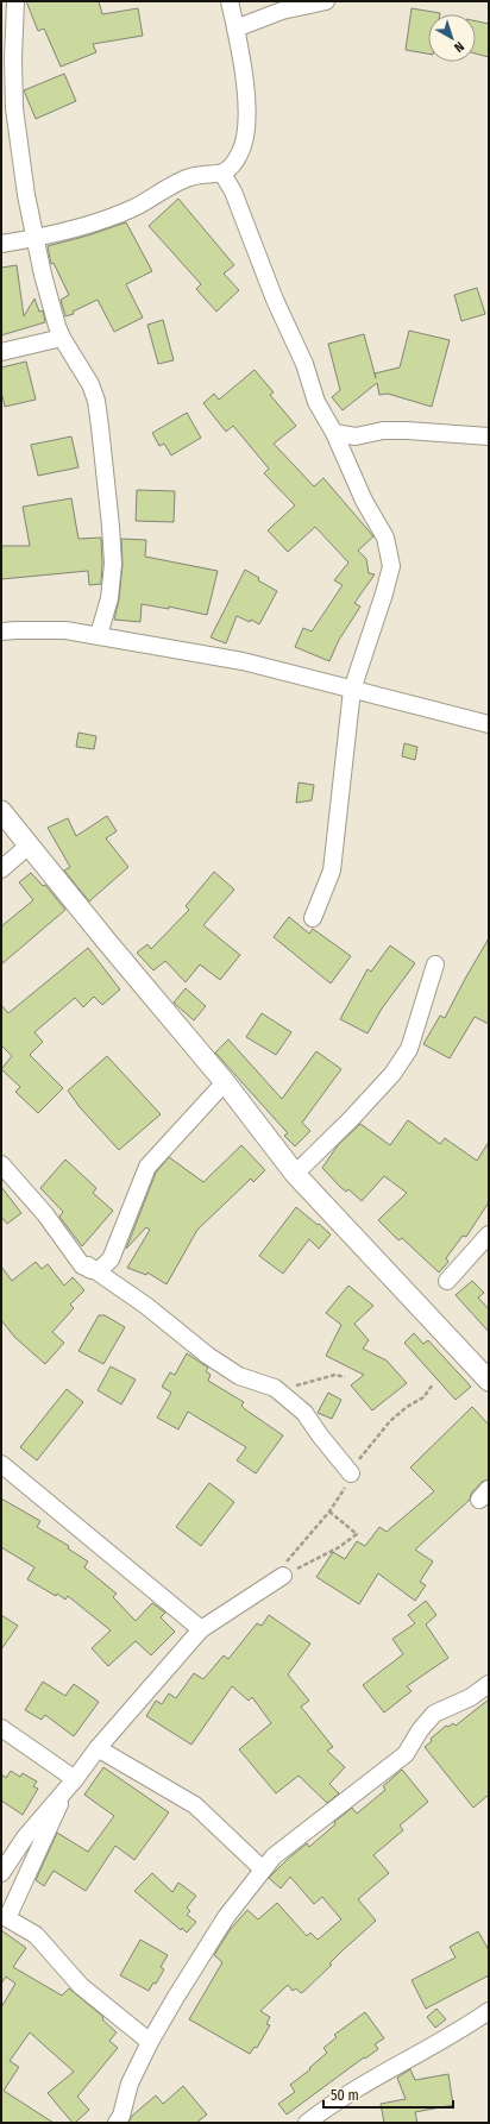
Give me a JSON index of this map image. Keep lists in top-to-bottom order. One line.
{"scale_bar":"50 m","north":"bottom right"}
